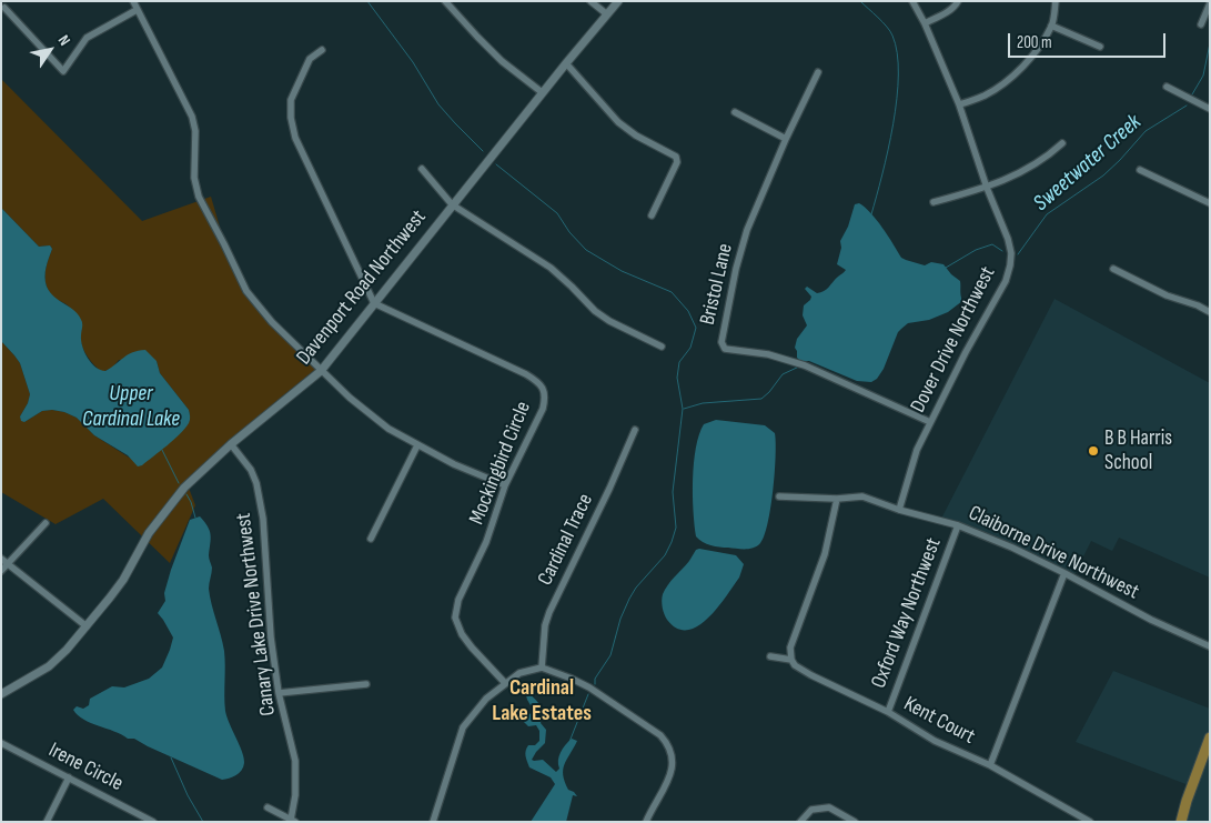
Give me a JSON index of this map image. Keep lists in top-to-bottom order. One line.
{"streets":{"street":["Bristol Lane","Davenport Road Northwest","Dover Drive Northwest","Mockingbird Circle","Cardinal Trace","Claiborne Drive Northwest","Oxford Way Northwest","Canary Lake Drive Northwest","Kent Court","Irene Circle"]},"crossings":[["Bristol Lane","Dover Drive Northwest"],["Davenport Road Northwest","Mockingbird Circle"],["Davenport Road Northwest","Canary Lake Drive Northwest"],["Dover Drive Northwest","Claiborne Drive Northwest"],["Claiborne Drive Northwest","Oxford Way Northwest"],["Oxford Way Northwest","Kent Court"]],"districts":["Cardinal Lake Estates"],"water":["Sweetwater Creek","Upper Cardinal Lake"],"places":["B B Harris School"],"scale_bar":"200 m","north":"top right"}
